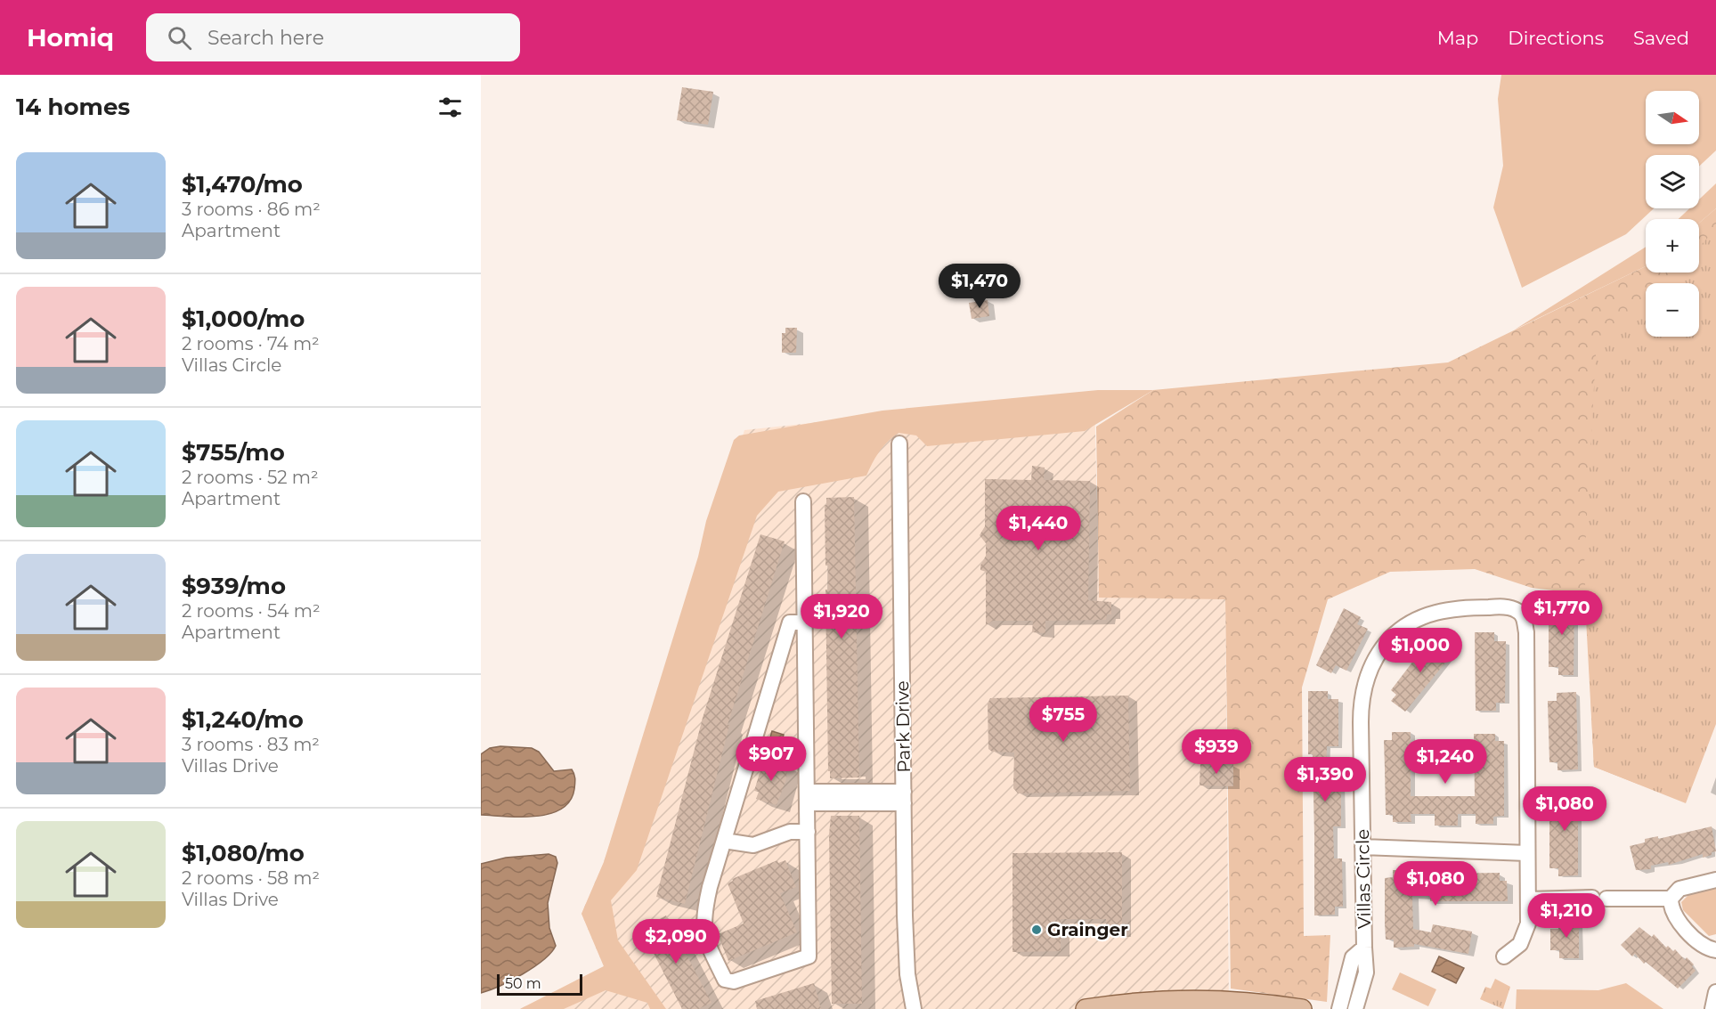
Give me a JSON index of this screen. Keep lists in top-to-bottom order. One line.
{"streets":{"street":["Park Drive","Villas Circle"]},"places":["Grainger"],"scale_bar":"50 m","north":"right","page":{"header":"Homiq","search":"Search here","nav":["Map","Directions","Saved"],"heading":"14 homes","map_buttons":["+","−"],"list":[{"name":"$1,470/mo","note":"3 rooms · 86 m² · Apartment"},{"name":"$1,000/mo","note":"2 rooms · 74 m² · Villas Circle"},{"name":"$755/mo","note":"2 rooms · 52 m² · Apartment"},{"name":"$939/mo","note":"2 rooms · 54 m² · Apartment"},{"name":"$1,240/mo","note":"3 rooms · 83 m² · Villas Drive"},{"name":"$1,080/mo","note":"2 rooms · 58 m² · Villas Drive"}],"price":["$1,470","$1,440","$1,770","$1,920","$1,000","$755","$939","$907","$1,240","$1,390","$1,080","$1,080","$1,210","$2,090"],"scale":"50 m"}}
